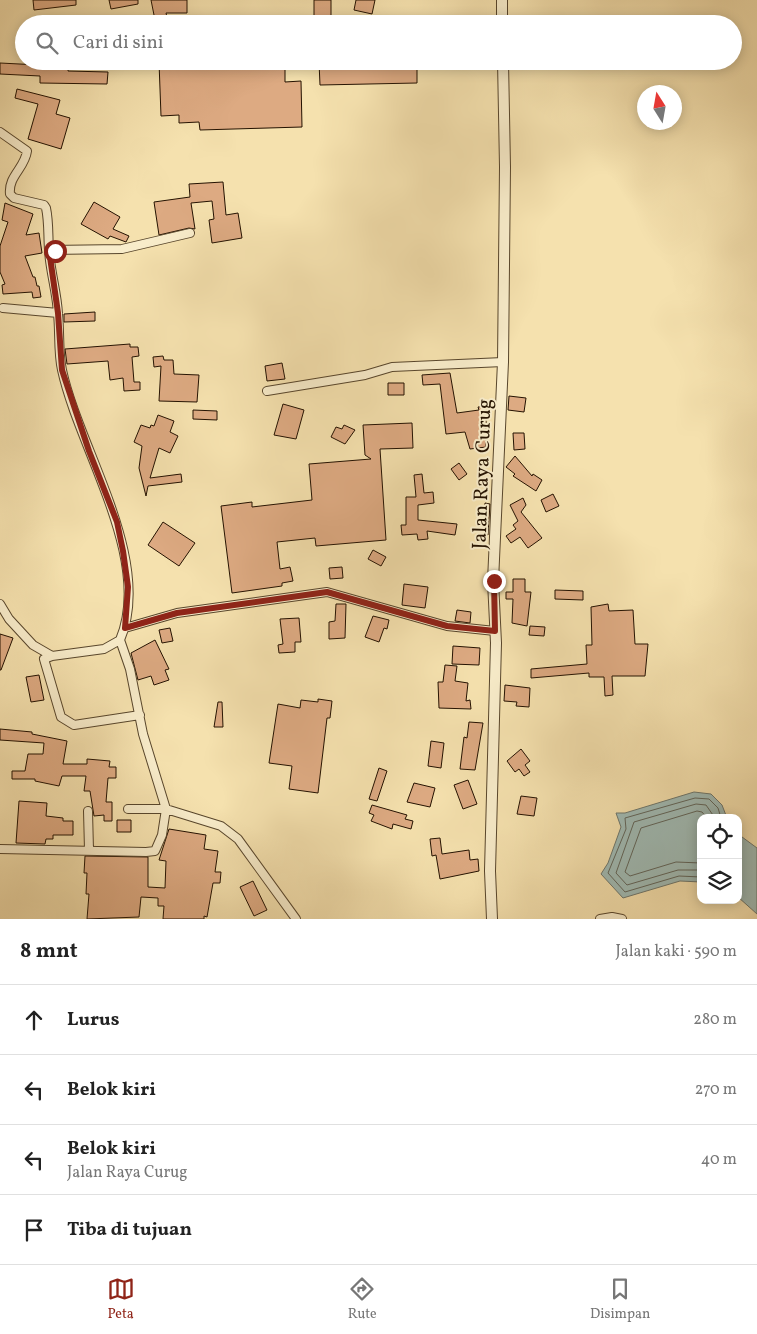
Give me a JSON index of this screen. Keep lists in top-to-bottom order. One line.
{"streets":{"street":["Jalan Raya Curug"]},"north":"top","page":{"search":"Cari di sini","heading":["8 mnt","Jalan kaki · 590 m"],"list":[["Lurus","280 m"],["Belok kiri","270 m"],["Belok kiri","Jalan Raya Curug","40 m"],"Tiba di tujuan"],"nav":["Peta","Rute","Disimpan"]}}
